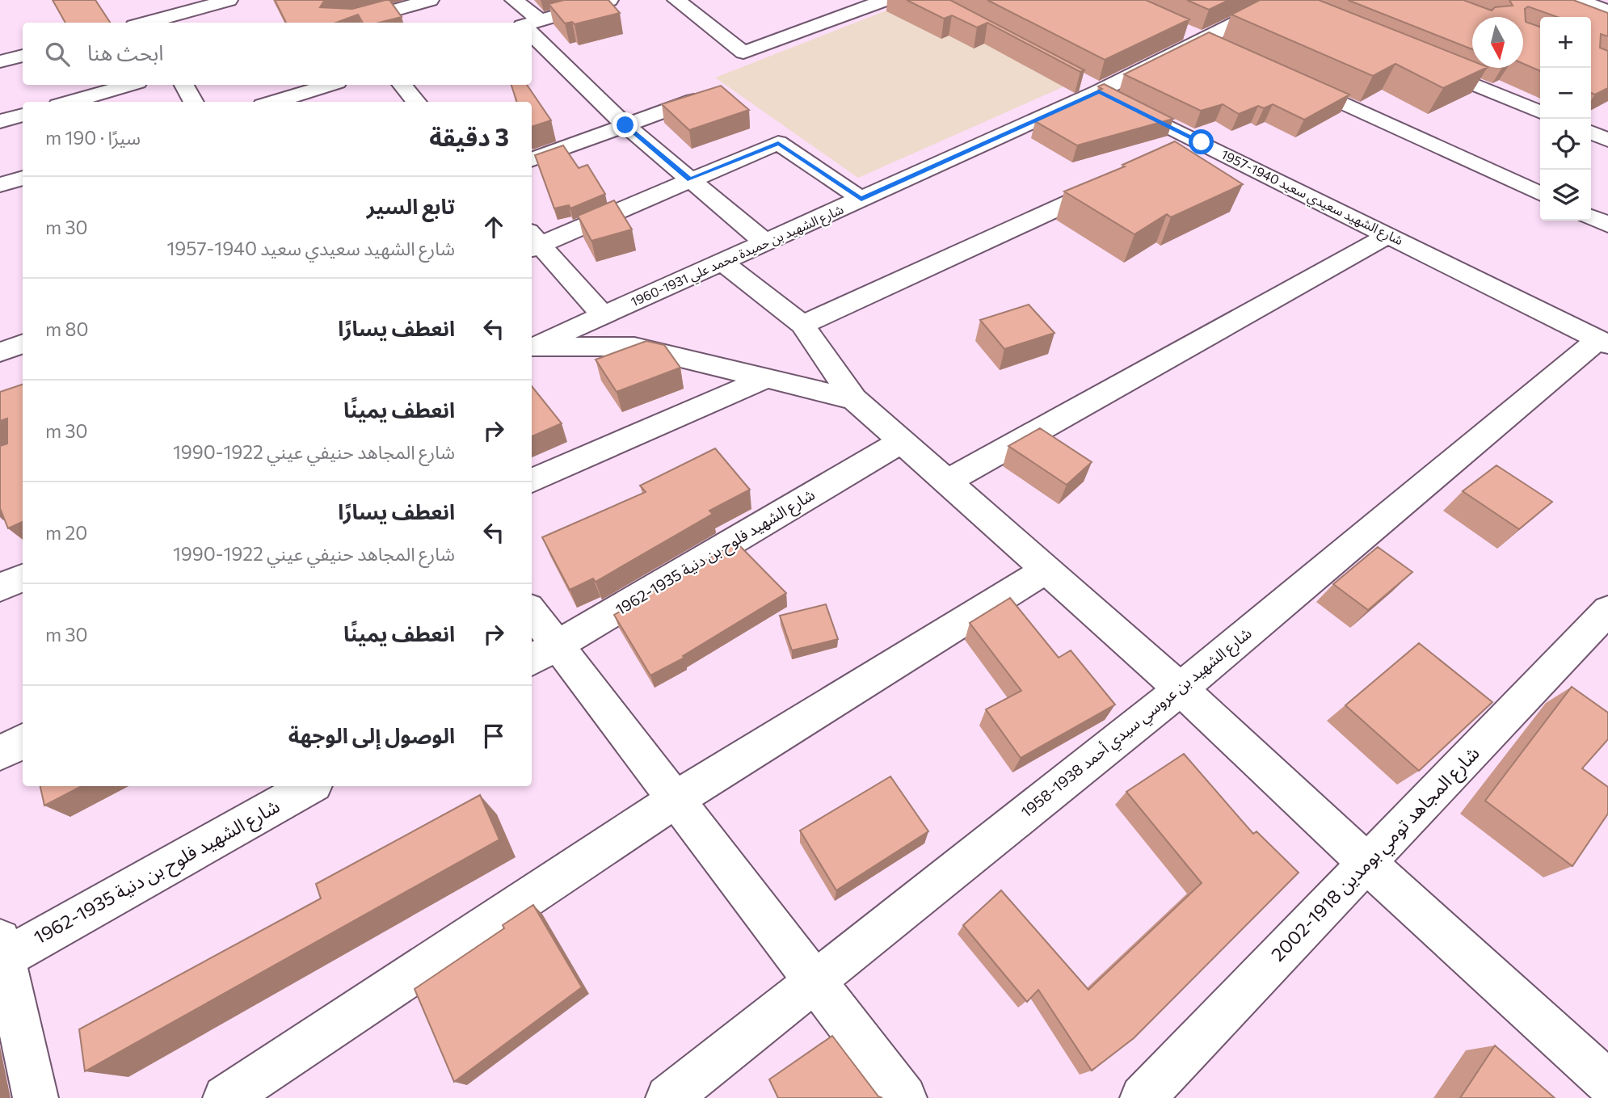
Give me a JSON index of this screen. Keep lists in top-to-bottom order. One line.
{"streets":{"street":["شارع الشهيد سعيدي سعيد 1940-1957","شارع الشهيد بن حميدة محمد علي 1931-1960","شارع الشهيد فلوح بن دنية 1935-1962","شارع الشهيد بن عروسي سيدي أحمد 1938-1958","شارع المجاهد تومي بومدين 1918-2002"]},"crossings":[["شارع الشهيد سعيدي سعيد 1940-1957","شارع الشهيد بن حميدة محمد علي 1931-1960"],["شارع الشهيد سعيدي سعيد 1940-1957","شارع الشهيد بن عروسي سيدي أحمد 1938-1958"]],"north":"bottom","page":{"map_buttons":["+","−"],"search":"ابحث هنا","heading":["3 دقيقة","سيرًا · 190 m"],"list":[["تابع السير","شارع الشهيد سعيدي سعيد 1940-1957","30 m"],["انعطف يسارًا","80 m"],["انعطف يمينًا","شارع المجاهد حنيفي عيني 1922-1990","30 m"],["انعطف يسارًا","شارع المجاهد حنيفي عيني 1922-1990","20 m"],["انعطف يمينًا","30 m"],"الوصول إلى الوجهة"]}}
